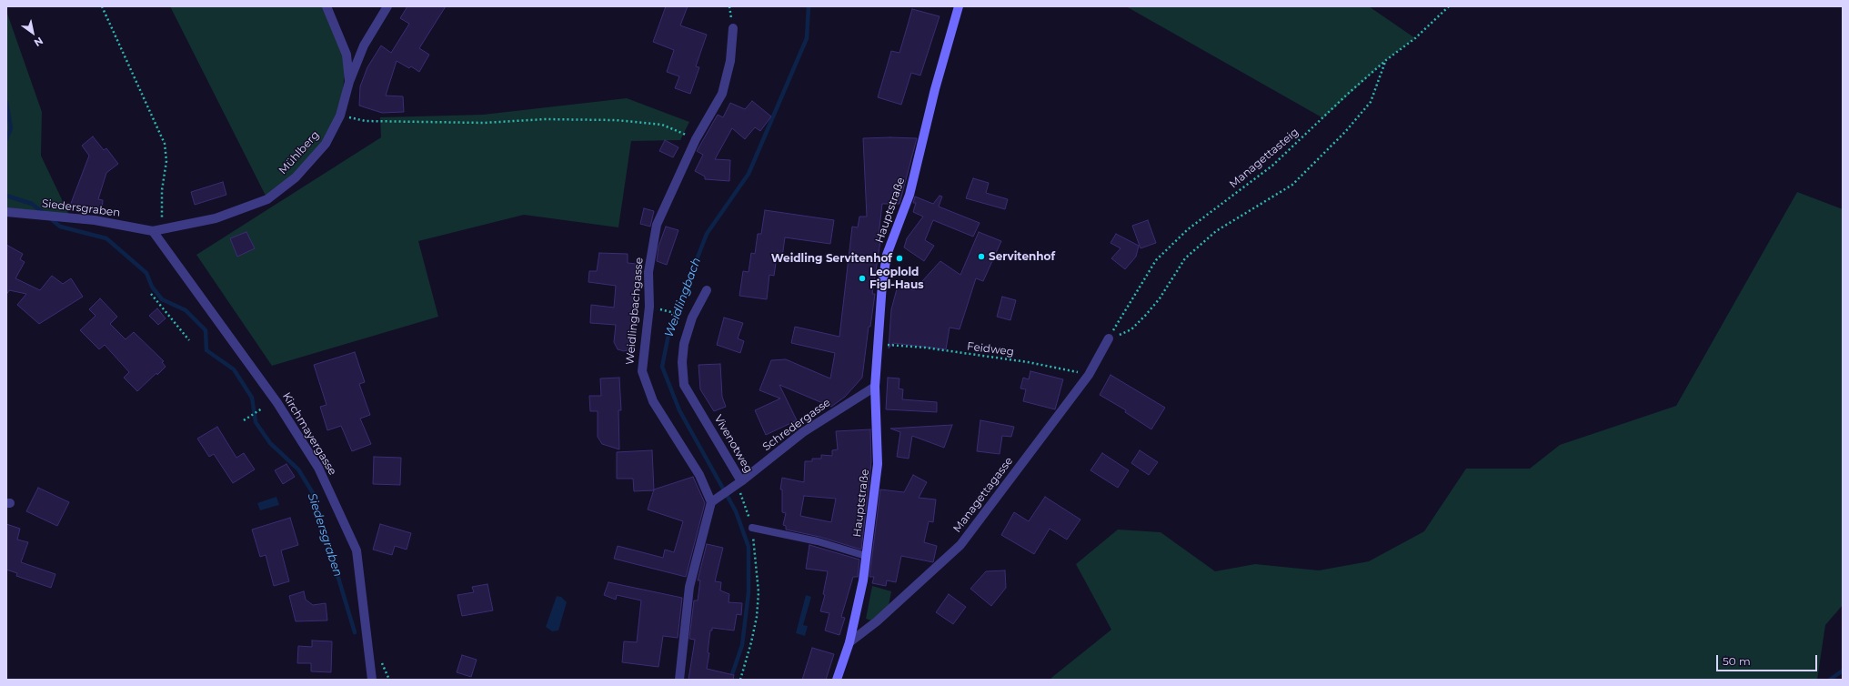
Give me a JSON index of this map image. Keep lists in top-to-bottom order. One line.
{"streets":{"main road":["Hauptstraße"],"street":["Mühlberg","Siedersgraben","Weidlingbachgasse","Schredergasse","Kirchmayergasse","Vivenotweg","Managettagasse"],"path":["Managettasteig","Feidweg"]},"crossings":[["Mühlberg","Siedersgraben"],["Mühlberg","Kirchmayergasse"],["Managettasteig","Managettagasse"],["Siedersgraben","Kirchmayergasse"],["Hauptstraße","Schredergasse"],["Hauptstraße","Vivenotweg"],["Hauptstraße","Managettagasse"],["Weidlingbachgasse","Schredergasse"],["Feidweg","Managettagasse"],["Schredergasse","Vivenotweg"]],"water":["Weidlingbach","Siedersgraben"],"places":["Servitenhof","Weidling Servitenhof","Leoplold Figl-Haus"],"scale_bar":"50 m","north":"bottom right"}
